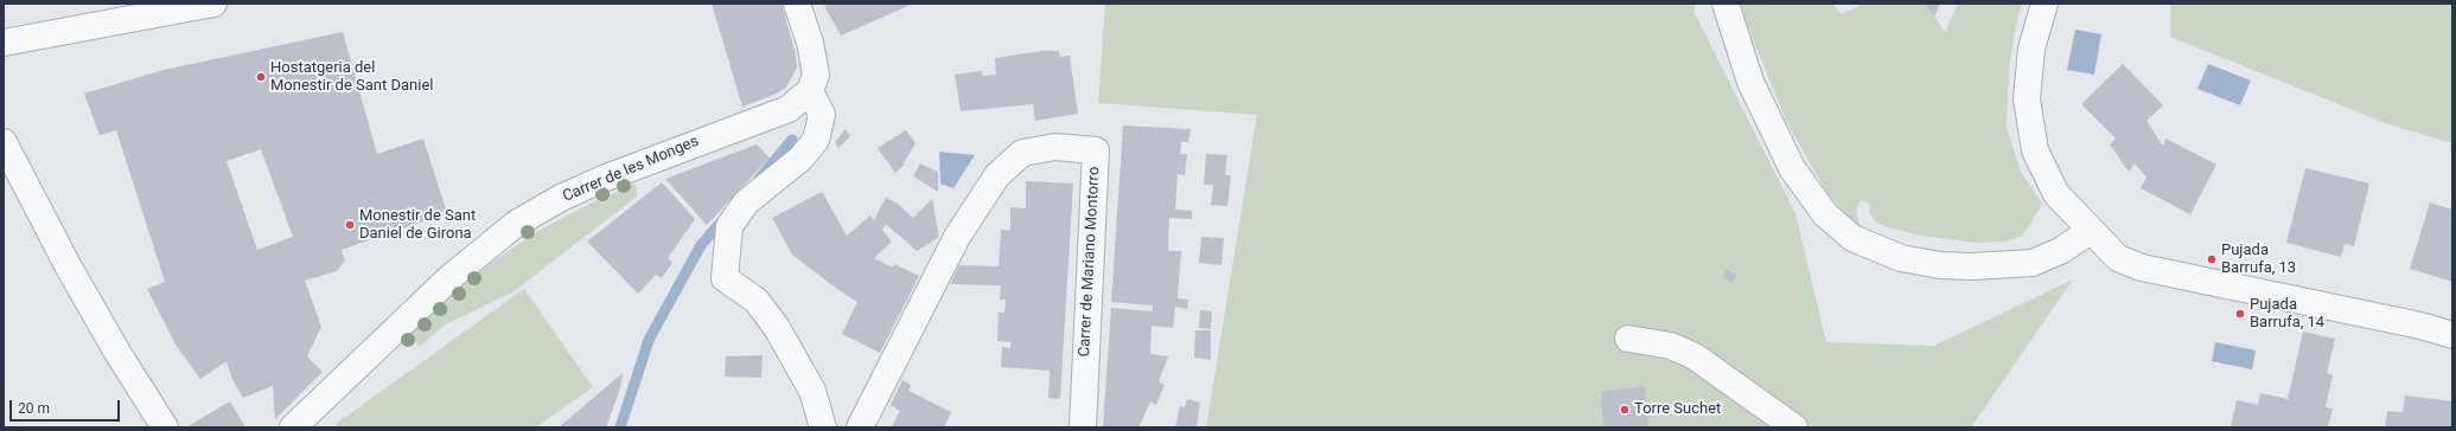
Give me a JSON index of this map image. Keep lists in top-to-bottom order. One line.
{"streets":{"street":["Carrer de les Monges","Carrer de Mariano Montorro"]},"places":["Hostatgeria del Monestir de Sant Daniel","Monestir de Sant Daniel de Girona","Pujada Barrufa, 13","Pujada Barrufa, 14","Torre Suchet"],"scale_bar":"20 m"}
